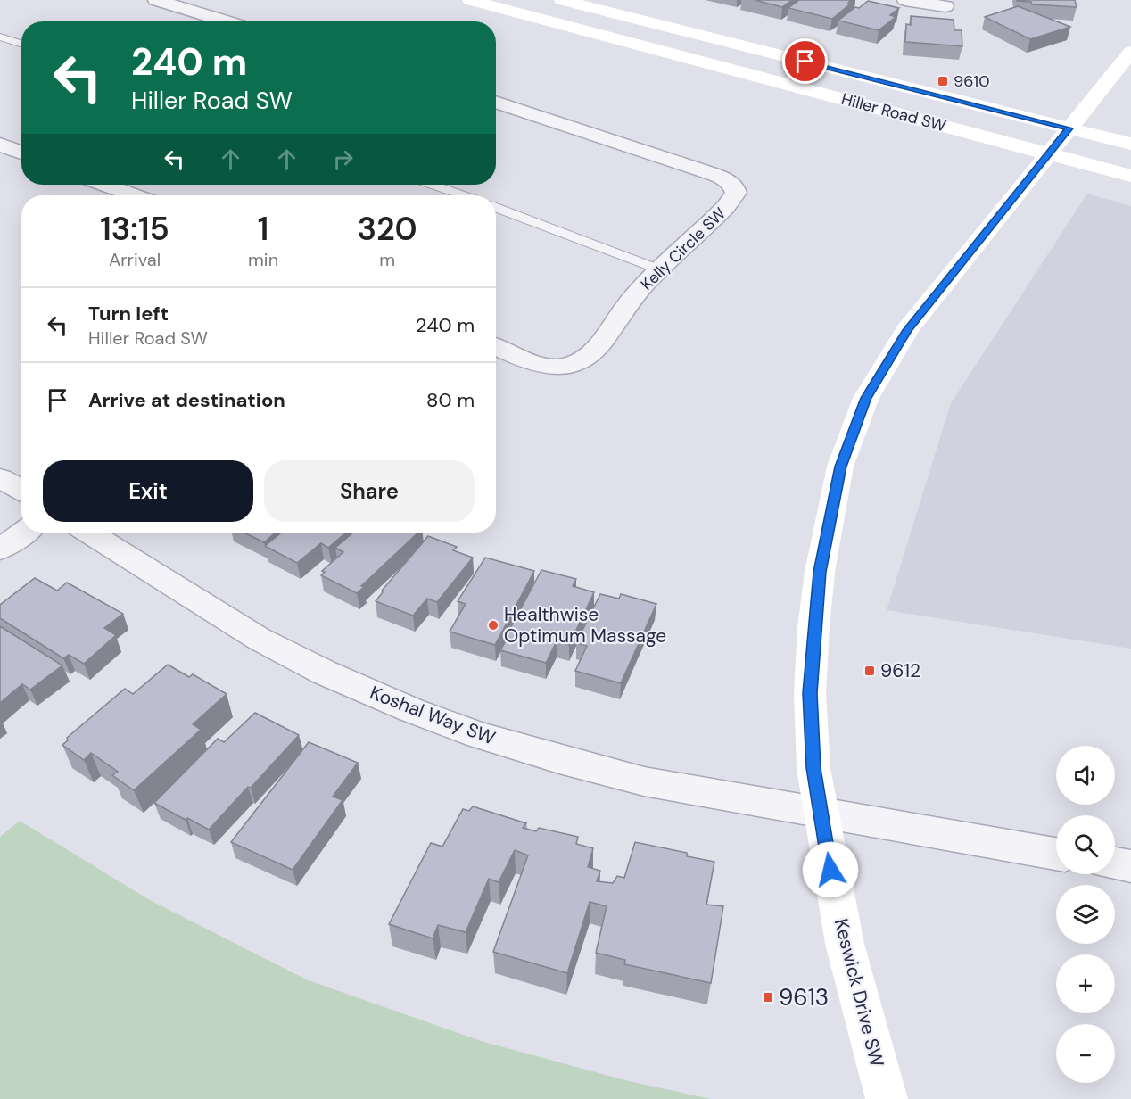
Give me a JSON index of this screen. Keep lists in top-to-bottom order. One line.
{"streets":{"main road":["Hiller Road SW","Keswick Drive SW"],"street":["Kelly Circle SW","Koshal Way SW"]},"crossings":[["Hiller Road SW","Keswick Drive SW"],["Koshal Way SW","Keswick Drive SW"]],"places":{"transit":["9610","9612","9613"],"other":["Healthwise Optimum Massage"]},"page":{"turn":["240 m","Hiller Road SW"],"eta":["13:15","Arrival","1","min","320","m"],"list":[{"name":"Turn left","note":"Hiller Road SW","value":"240 m"},{"name":"Arrive at destination","value":"80 m"}],"buttons":["Exit","Share"],"map_buttons":["+","−"]}}
